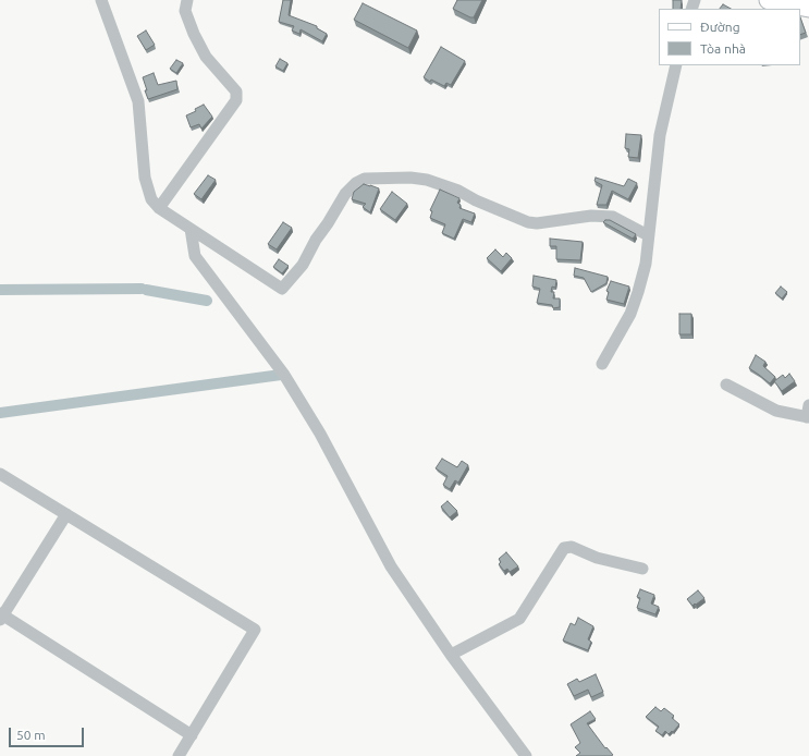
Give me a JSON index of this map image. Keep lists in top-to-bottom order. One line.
{"legend":["Đường","Tòa nhà"],"scale_bar":"50 m"}
